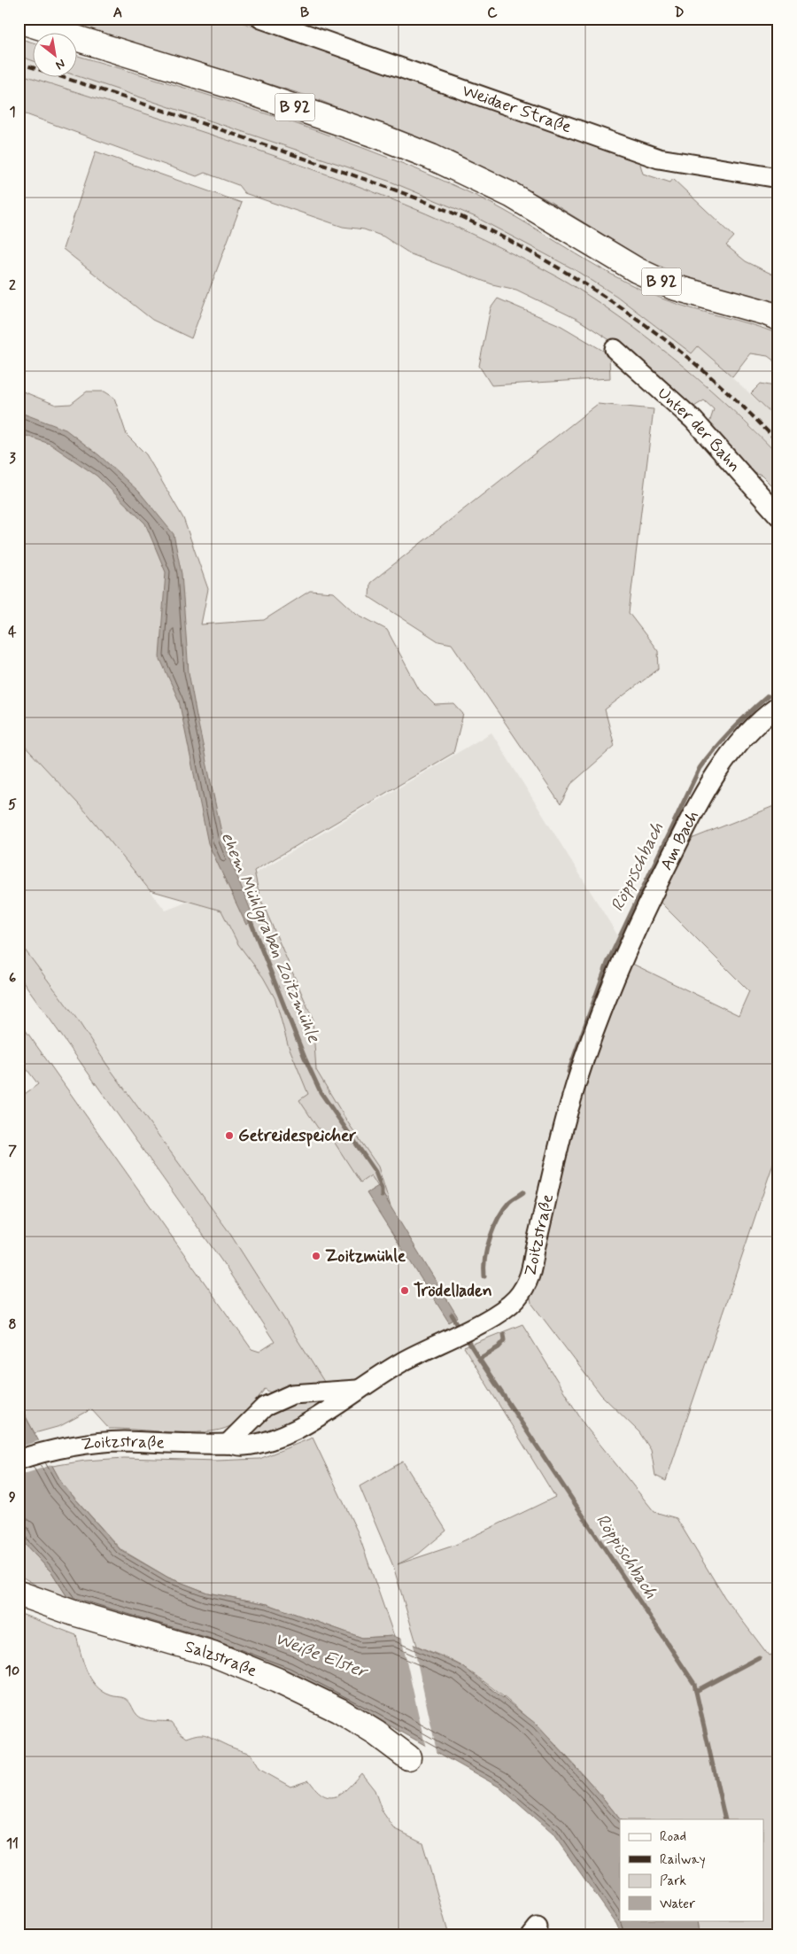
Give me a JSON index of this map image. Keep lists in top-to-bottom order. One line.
{"streets":{"main road":["B 92","Salzstraße"],"street":["Weidaer Straße","Unter der Bahn","Am Bach","Zoitzstraße"]},"crossings":[["Am Bach","Zoitzstraße"]],"water":["Röppischbach","ehem Mühlgraben Zoitzmühle","Weiße Elster"],"places":["Getreidespeicher","Zoitzmühle","Trödelladen"],"legend":["Road","Railway","Park","Water"],"north":"bottom right","grid":{"columns":["A","B","C","D"],"rows":["1","2","3","4","5","6","7","8","9","10","11"]}}
